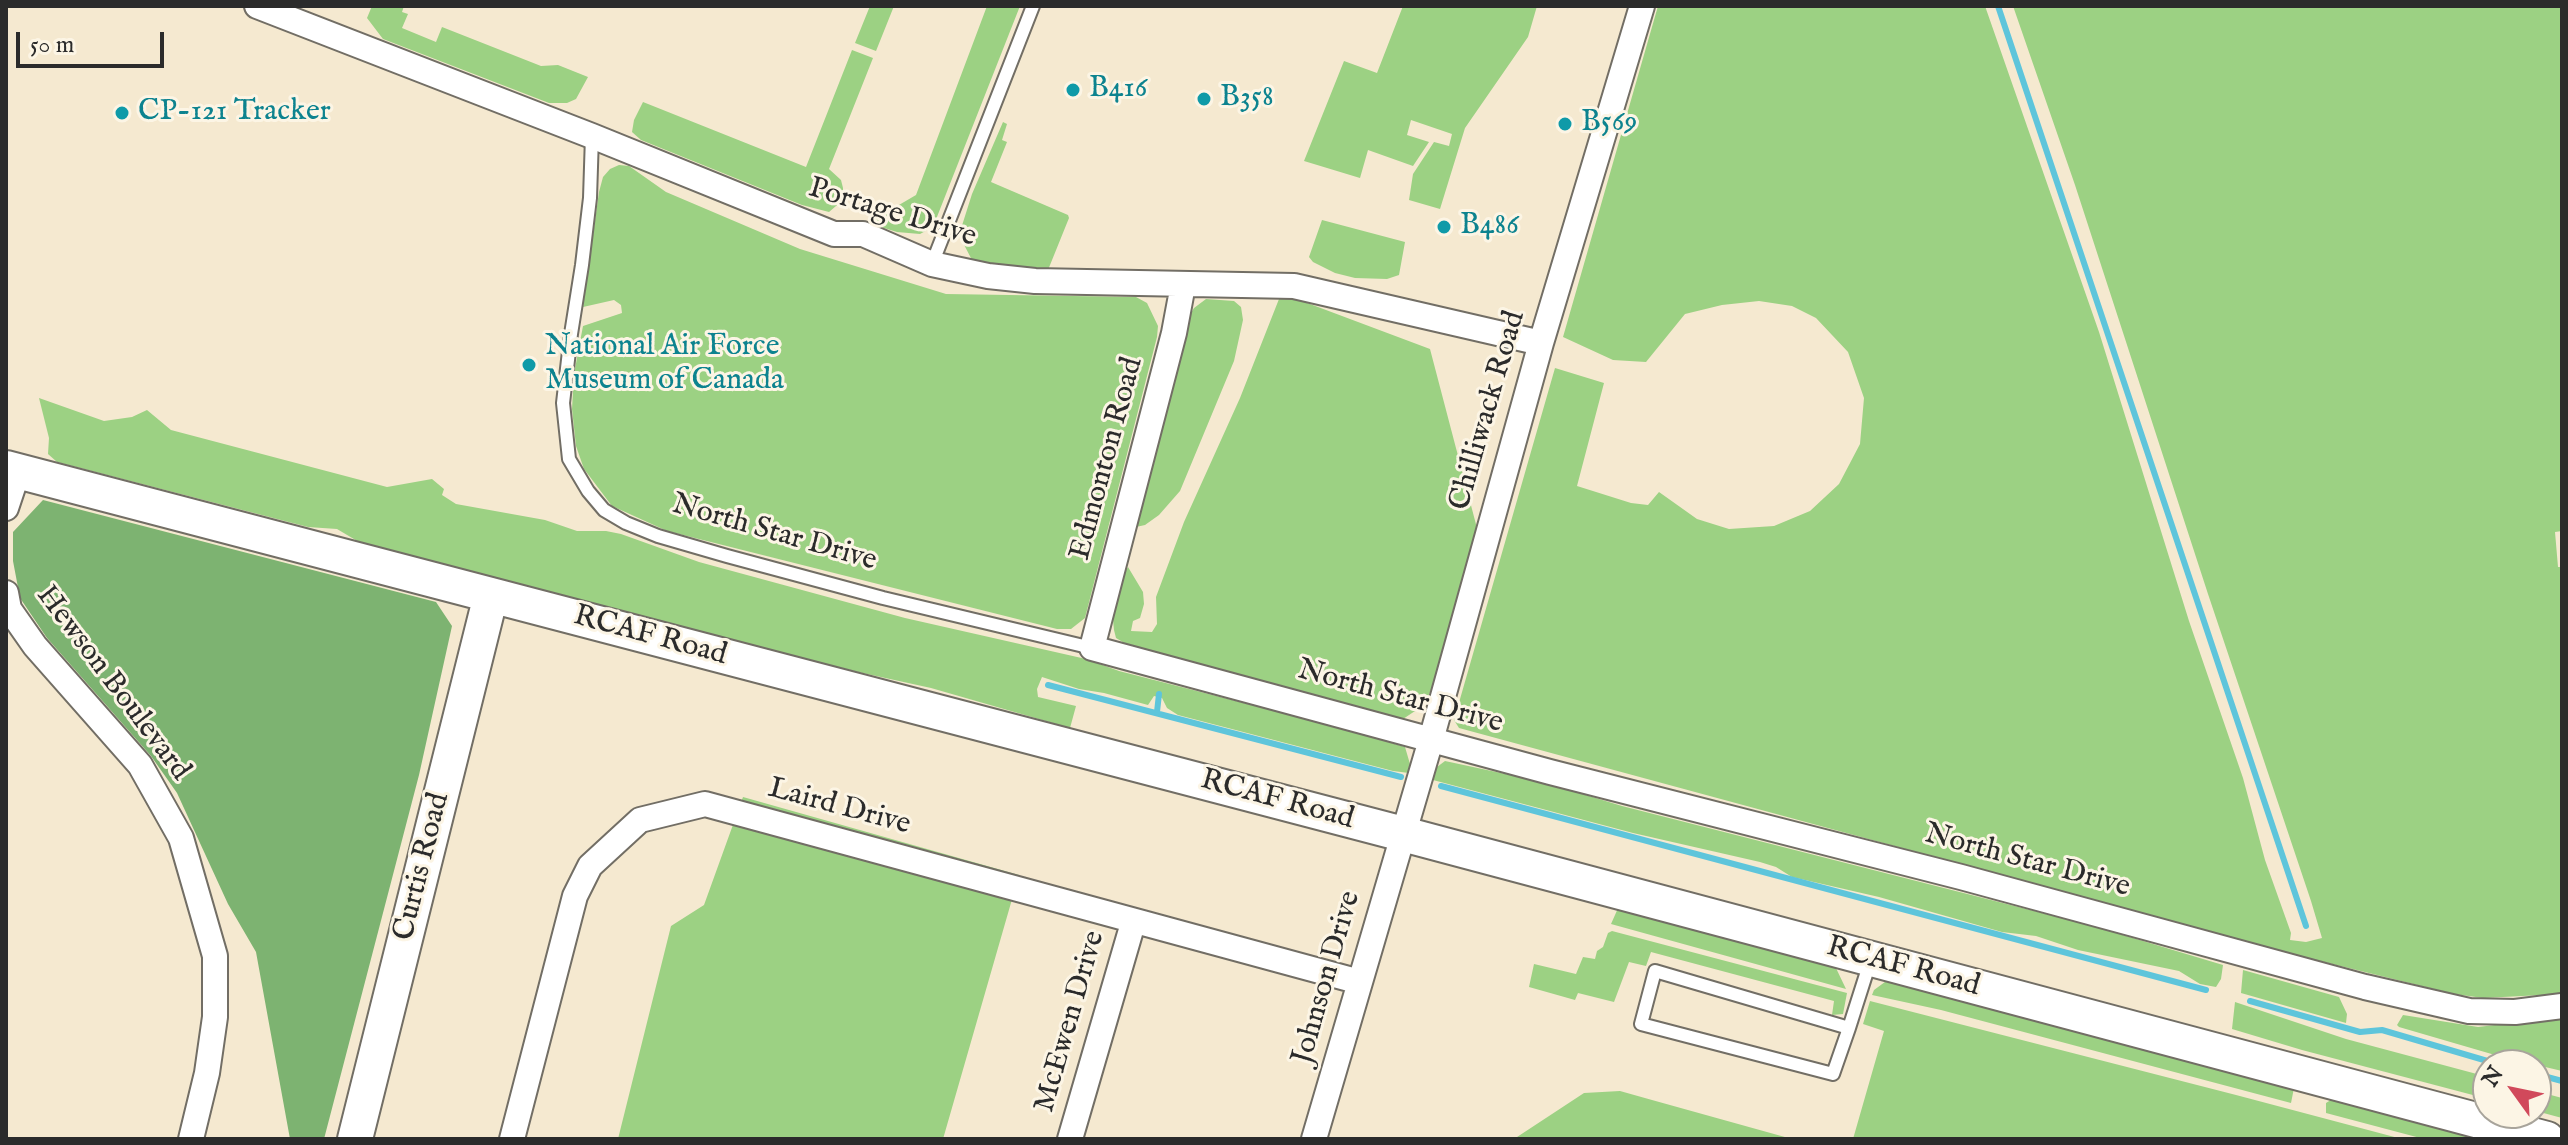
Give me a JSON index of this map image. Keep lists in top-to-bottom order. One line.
{"streets":{"main road":["RCAF Road","Curtis Road"],"street":["Portage Drive","Chilliwack Road","Edmonton Road","North Star Drive","Hewson Boulevard","Laird Drive","Johnson Drive","McEwen Drive"]},"crossings":[["Portage Drive","Chilliwack Road"],["Portage Drive","Edmonton Road"],["Portage Drive","North Star Drive"],["Chilliwack Road","North Star Drive"],["Chilliwack Road","RCAF Road"],["Chilliwack Road","Johnson Drive"],["Edmonton Road","North Star Drive"],["RCAF Road","Curtis Road"],["RCAF Road","Johnson Drive"],["Laird Drive","Johnson Drive"],["Laird Drive","McEwen Drive"]],"places":["B416","B358","CP-121 Tracker","B569","B486","National Air Force Museum of Canada"],"scale_bar":"50 m","north":"top left"}
